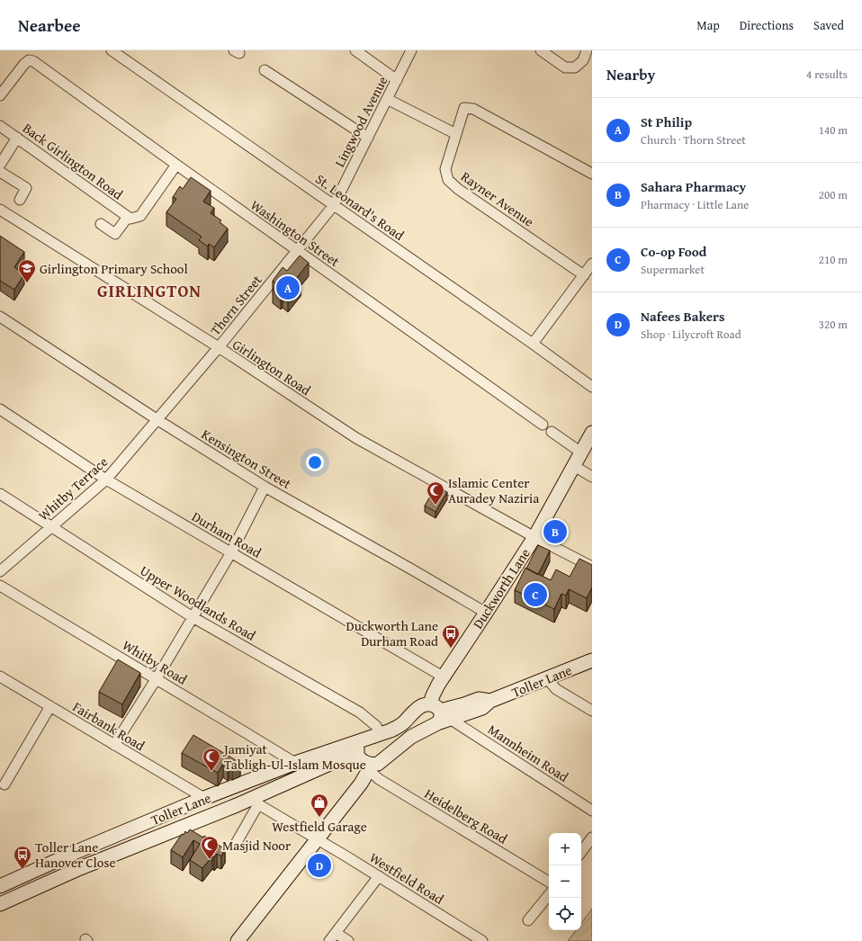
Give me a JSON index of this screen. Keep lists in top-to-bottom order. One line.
{"streets":{"main road":["Duckworth Lane","Toller Lane"],"street":["Lingwood Avenue","Back Girlington Road","Rayner Avenue","St. Leonard's Road","Washington Street","Thorn Street","Girlington Road","Kensington Street","Whitby Terrace","Durham Road","Upper Woodlands Road","Whitby Road","Fairbank Road","Mannheim Road","Heidelberg Road","Westfield Road"]},"crossings":[["Lingwood Avenue","St. Leonard's Road"],["Lingwood Avenue","Thorn Street"],["St. Leonard's Road","Thorn Street"],["Washington Street","Thorn Street"],["Thorn Street","Girlington Road"],["Thorn Street","Kensington Street"],["Thorn Street","Whitby Terrace"],["Girlington Road","Duckworth Lane"],["Kensington Street","Whitby Terrace"],["Kensington Street","Duckworth Lane"],["Whitby Terrace","Durham Road"],["Whitby Terrace","Upper Woodlands Road"],["Durham Road","Duckworth Lane"],["Duckworth Lane","Toller Lane"],["Duckworth Lane","Mannheim Road"],["Upper Woodlands Road","Toller Lane"],["Whitby Road","Toller Lane"],["Toller Lane","Fairbank Road"],["Toller Lane","Mannheim Road"],["Toller Lane","Heidelberg Road"],["Toller Lane","Westfield Road"]],"districts":["GIRLINGTON"],"places":{"school or university":["Girlington Primary School"],"mosque":["Islamic Center Auradey Naziria","Jamiyat Tabligh-Ul-Islam Mosque","Masjid Noor"],"bus stop":["Duckworth Lane Durham Road","Toller Lane Hanover Close"],"shop":["Westfield Garage"]},"page":{"header":"Nearbee","nav":["Map","Directions","Saved"],"heading":["Nearby","4 results"],"list":[{"mark":"A","name":"St Philip","note":"Church · Thorn Street","value":"140 m"},{"mark":"B","name":"Sahara Pharmacy","note":"Pharmacy · Little Lane","value":"200 m"},{"mark":"C","name":"Co-op Food","note":"Supermarket","value":"210 m"},{"mark":"D","name":"Nafees Bakers","note":"Shop · Lilycroft Road","value":"320 m"}],"pins":["A","B","C","D"],"map_buttons":["+","−"]}}
